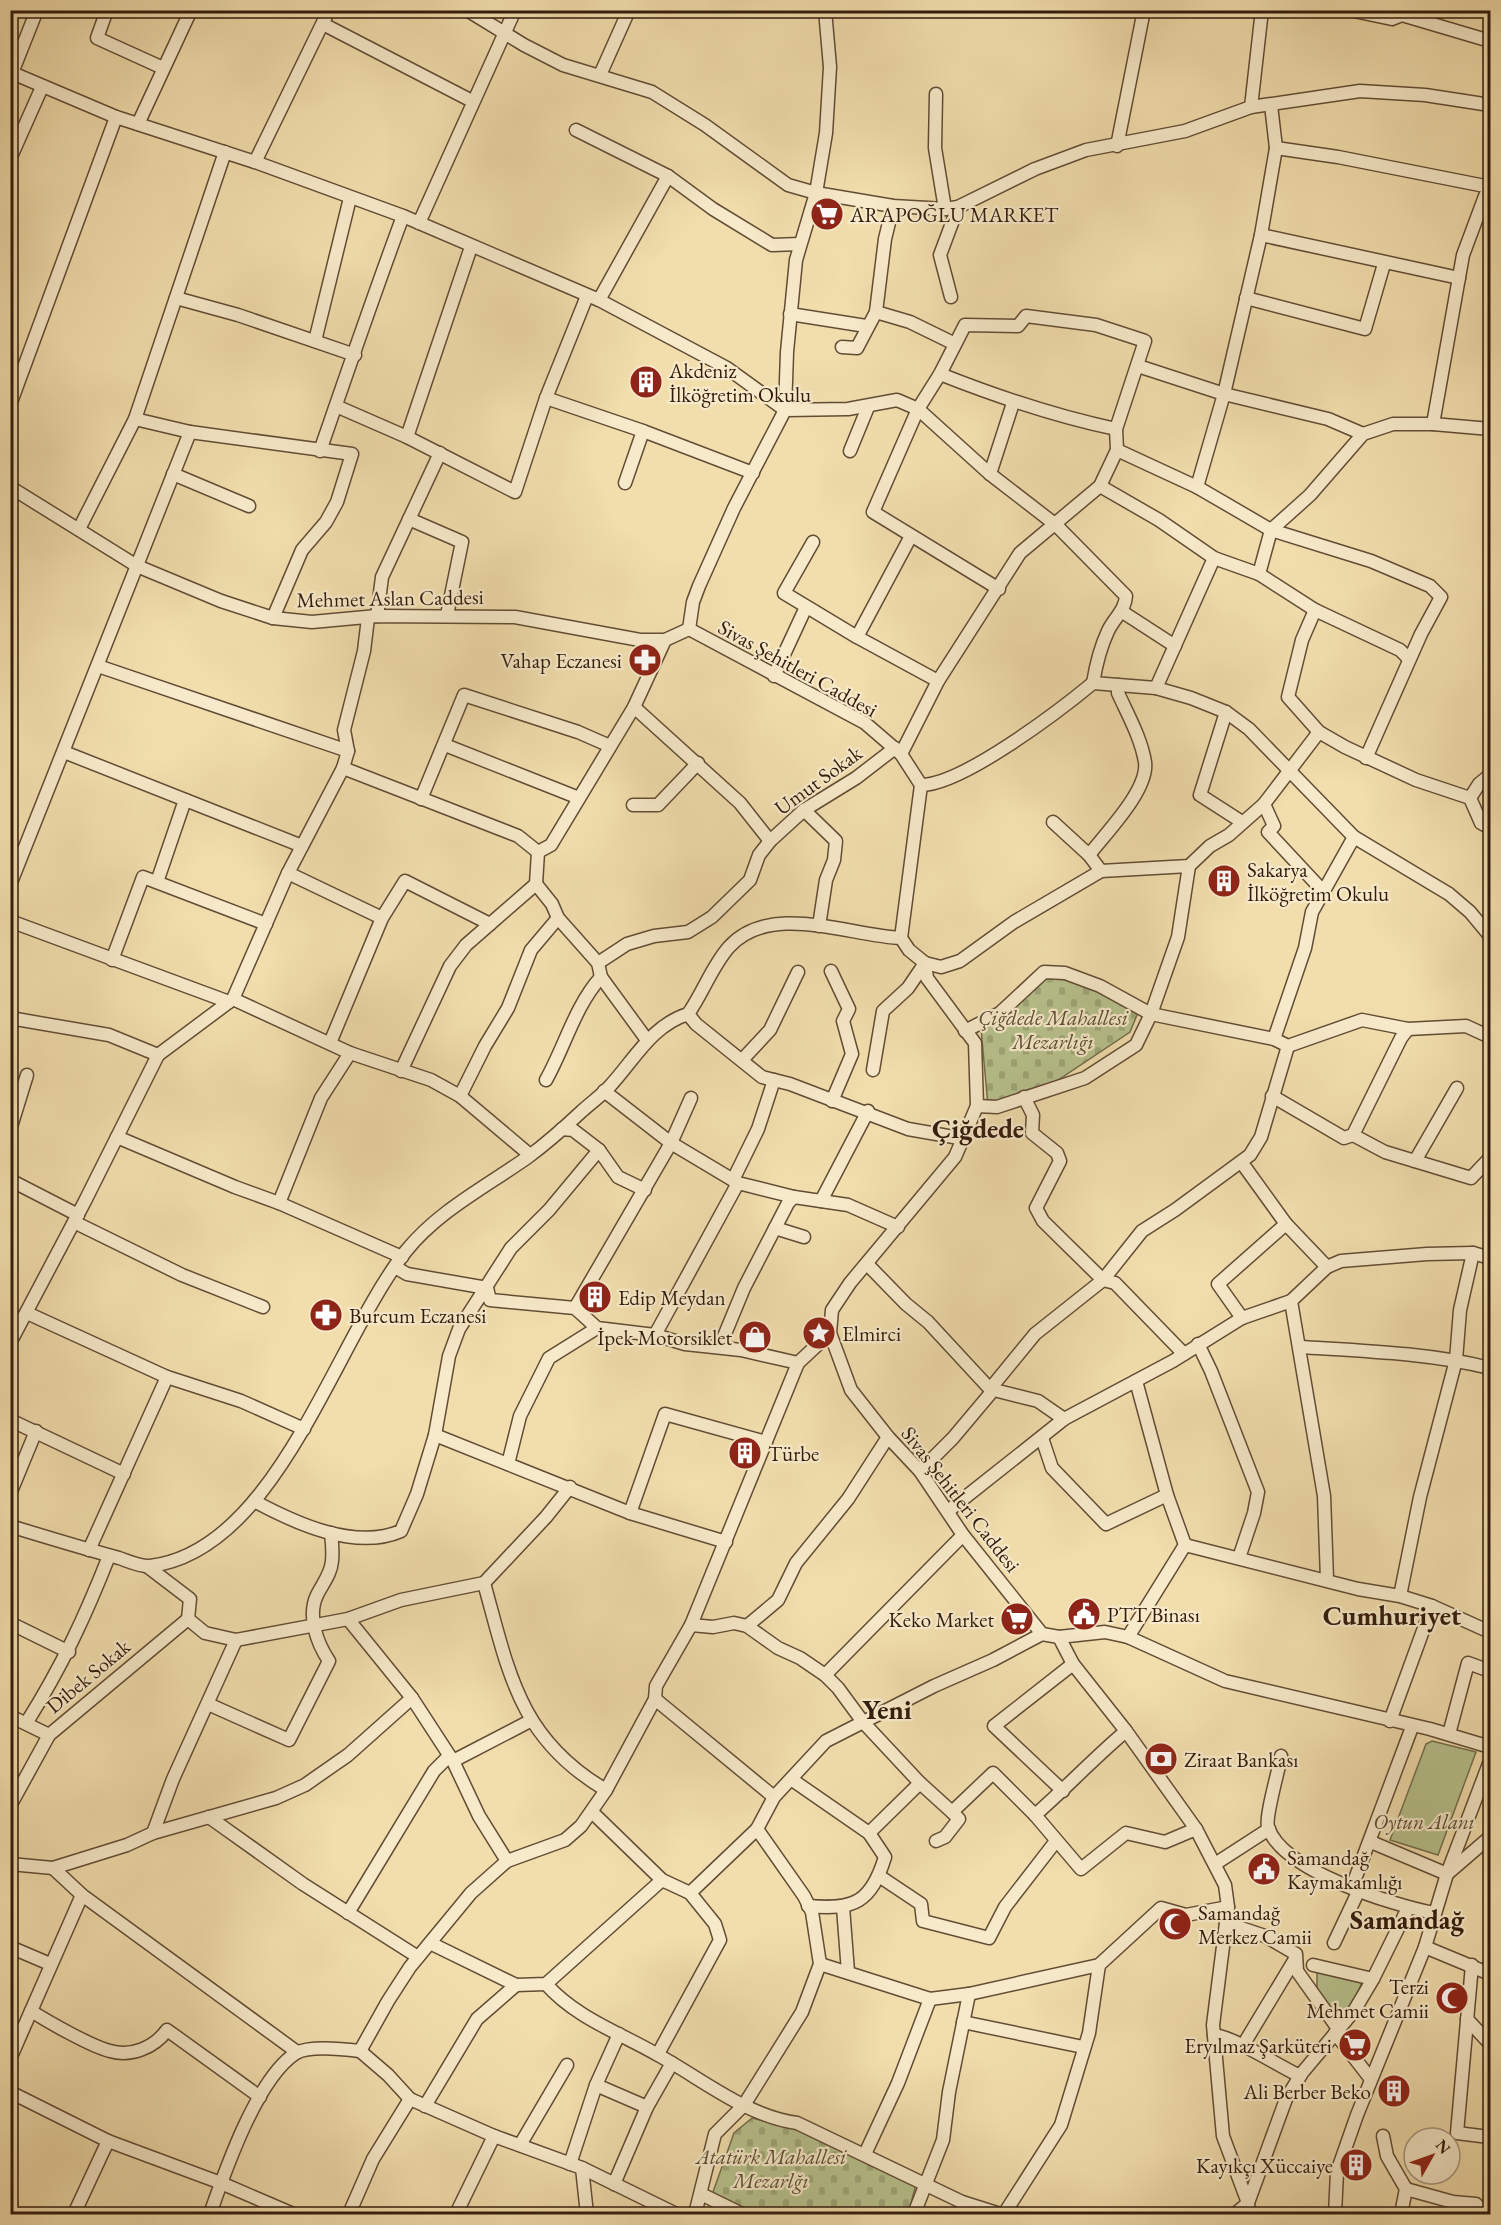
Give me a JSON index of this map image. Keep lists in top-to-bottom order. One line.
{"streets":{"street":["Mehmet Aslan Caddesi","Sivas Şehitleri Caddesi","Umut Sokak","Dibek Sokak"]},"crossings":[["Mehmet Aslan Caddesi","Sivas Şehitleri Caddesi"],["Sivas Şehitleri Caddesi","Umut Sokak"]],"districts":["Çiğdede","Cumhuriyet","Yeni","Samandağ"],"parks":["Çiğdede Mahallesi Mezarlığı","Oytun Alanı","Atatürk Mahallesi Mezarlğı"],"places":{"supermarket":["ARAPOĞLU MARKET","Keko Market","Eryılmaz Şarküteri"],"building":["Akdeniz İlköğretim Okulu","Sakarya İlköğretim Okulu","Edip Meydan","Türbe","Ali Berber Beko","Kayıkçı Xüccaiye"],"pharmacy":["Vahap Eczanesi","Burcum Eczanesi"],"place":["Elmirci"],"shop":["İpek Motorsiklet"],"public building":["PTT Binası","Samandağ Kaymakamlığı"],"bank":["Ziraat Bankası"],"mosque":["Samandağ Merkez Camii","Terzi Mehmet Camii"]},"north":"top right"}
